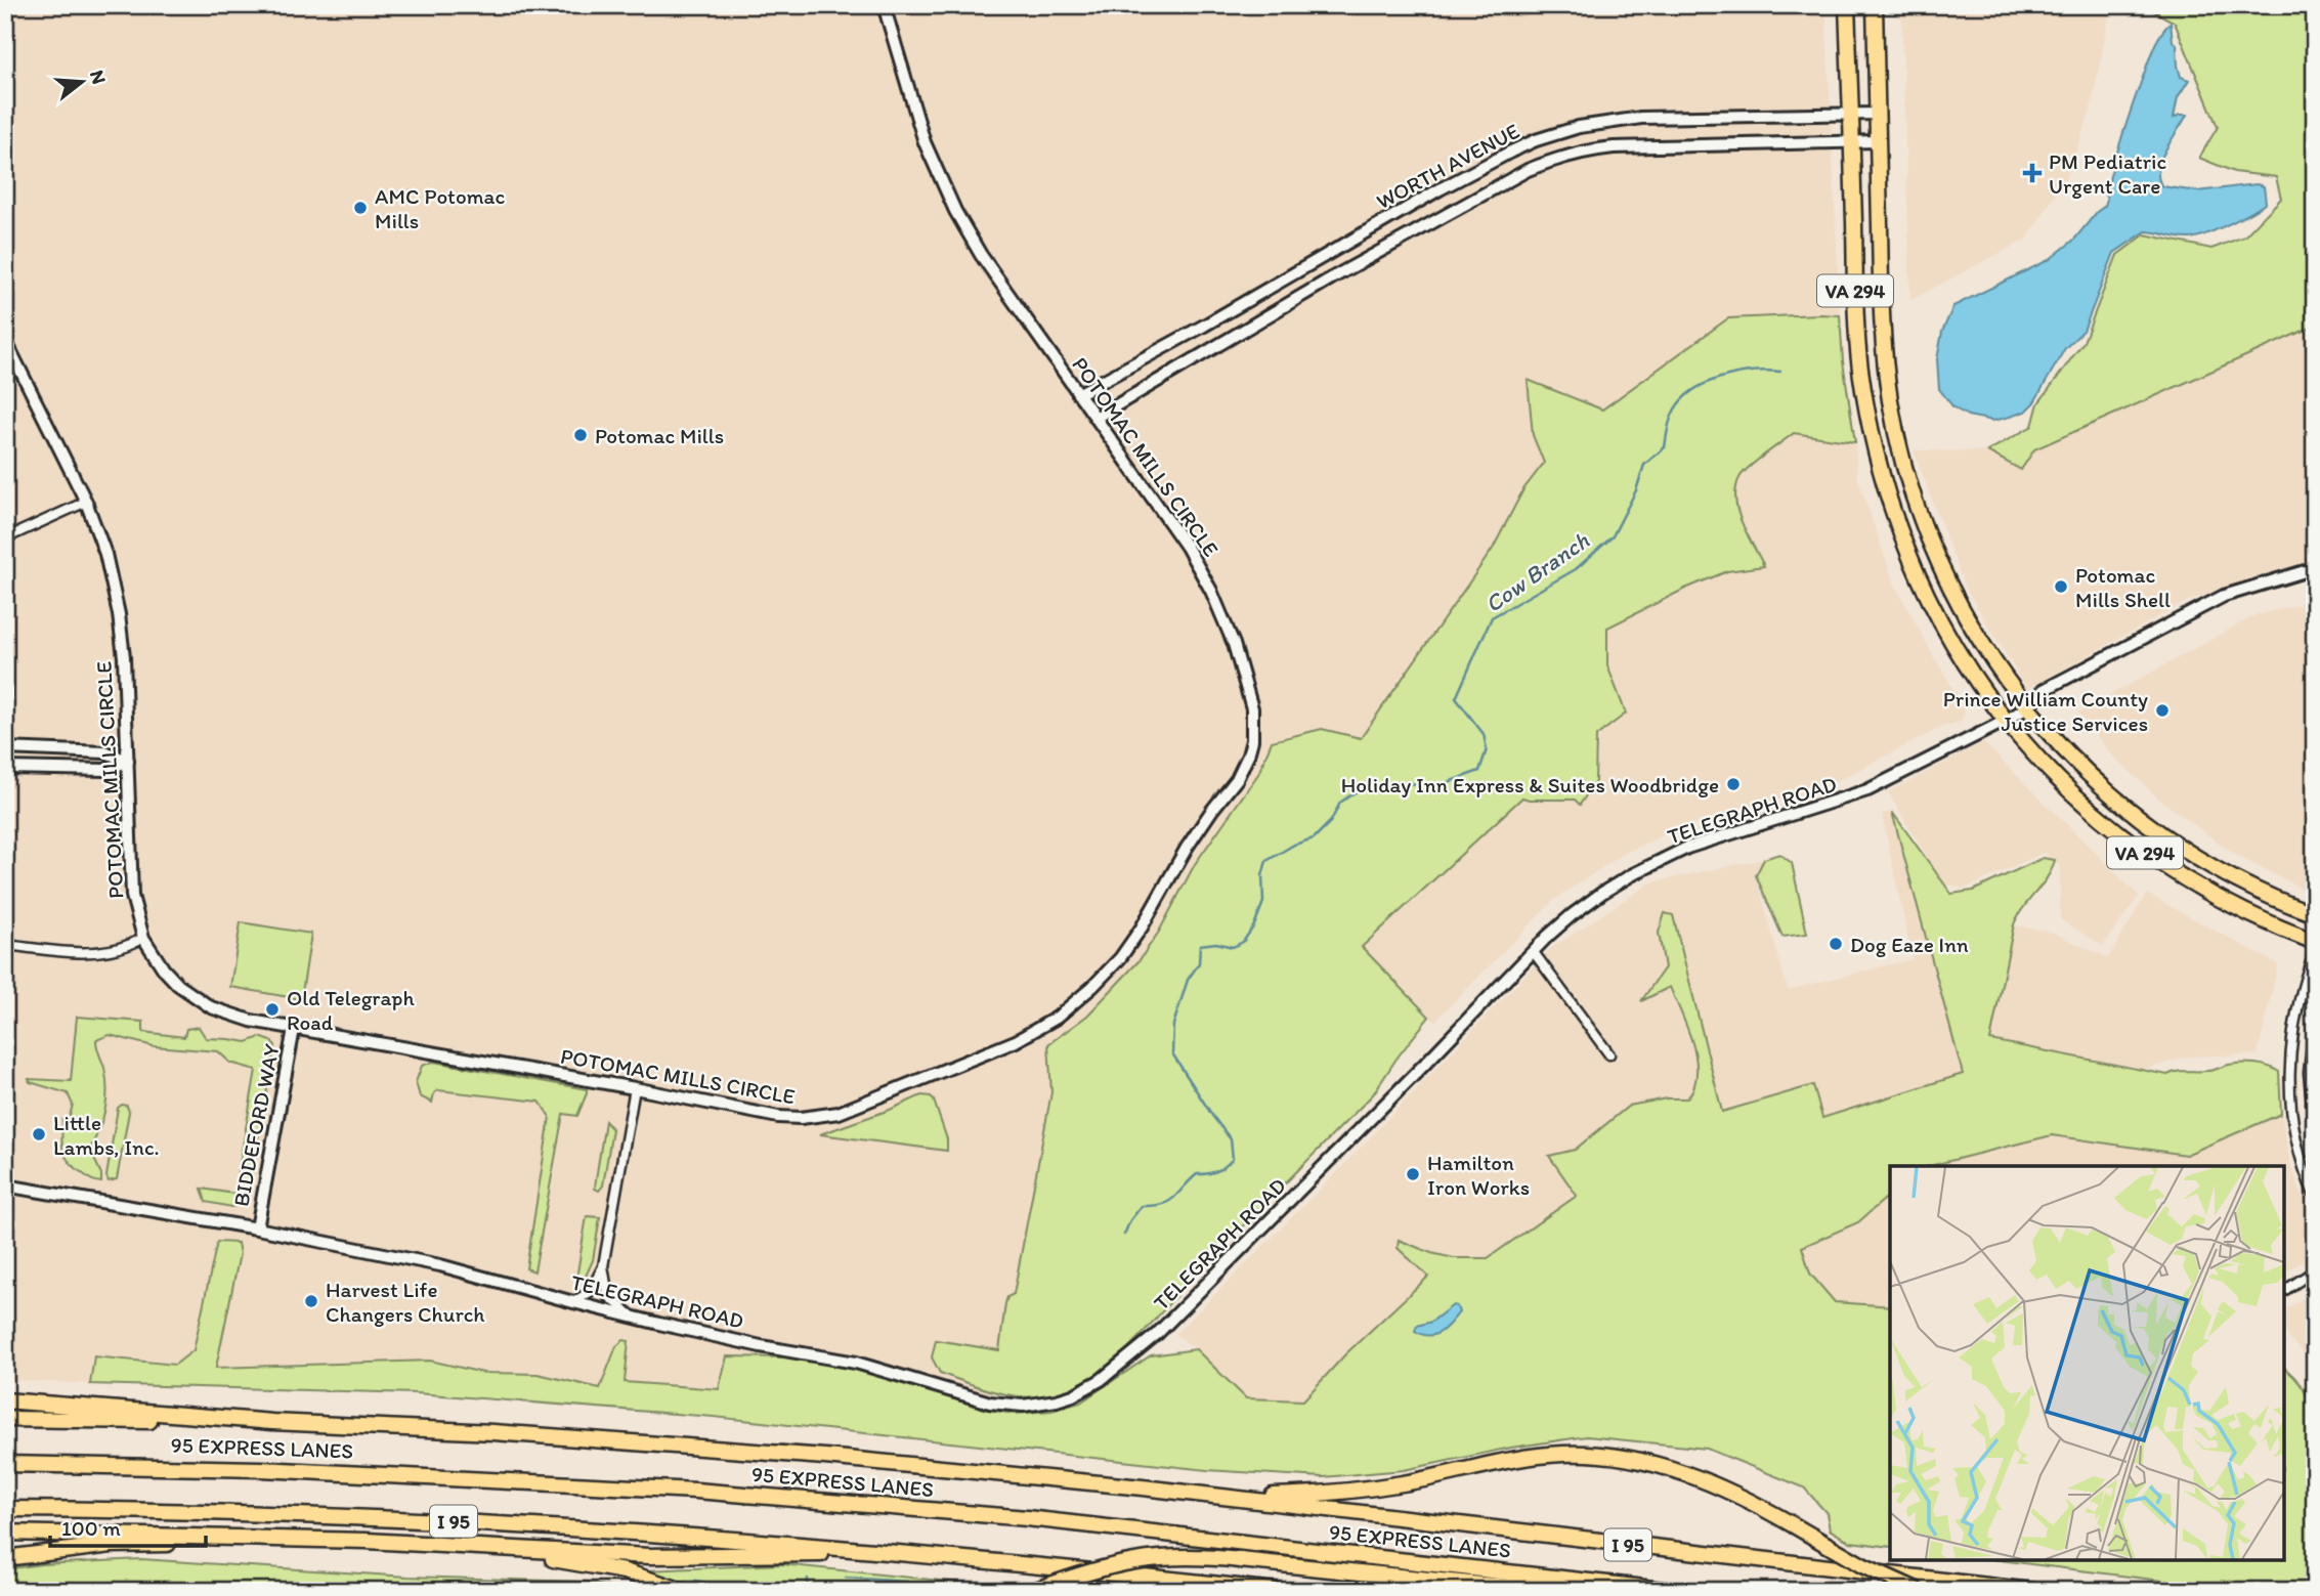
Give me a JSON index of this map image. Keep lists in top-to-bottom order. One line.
{"streets":{"highway":["VA 294","95 EXPRESS LANES","I 95"],"street":["WORTH AVENUE","POTOMAC MILLS CIRCLE","TELEGRAPH ROAD","BIDDEFORD WAY"]},"crossings":[["WORTH AVENUE","VA 294"],["WORTH AVENUE","POTOMAC MILLS CIRCLE"],["VA 294","TELEGRAPH ROAD"],["POTOMAC MILLS CIRCLE","BIDDEFORD WAY"],["TELEGRAPH ROAD","BIDDEFORD WAY"]],"water":["Cow Branch"],"places":{"health":["PM Pediatric Urgent Care"],"other":["AMC Potomac Mills","Potomac Mills","Potomac Mills Shell","Prince William County Justice Services","Holiday Inn Express & Suites Woodbridge","Dog Eaze Inn","Old Telegraph Road","Little Lambs, Inc.","Hamilton Iron Works","Harvest Life Changers Church"]},"scale_bar":"100 m","north":"right"}
